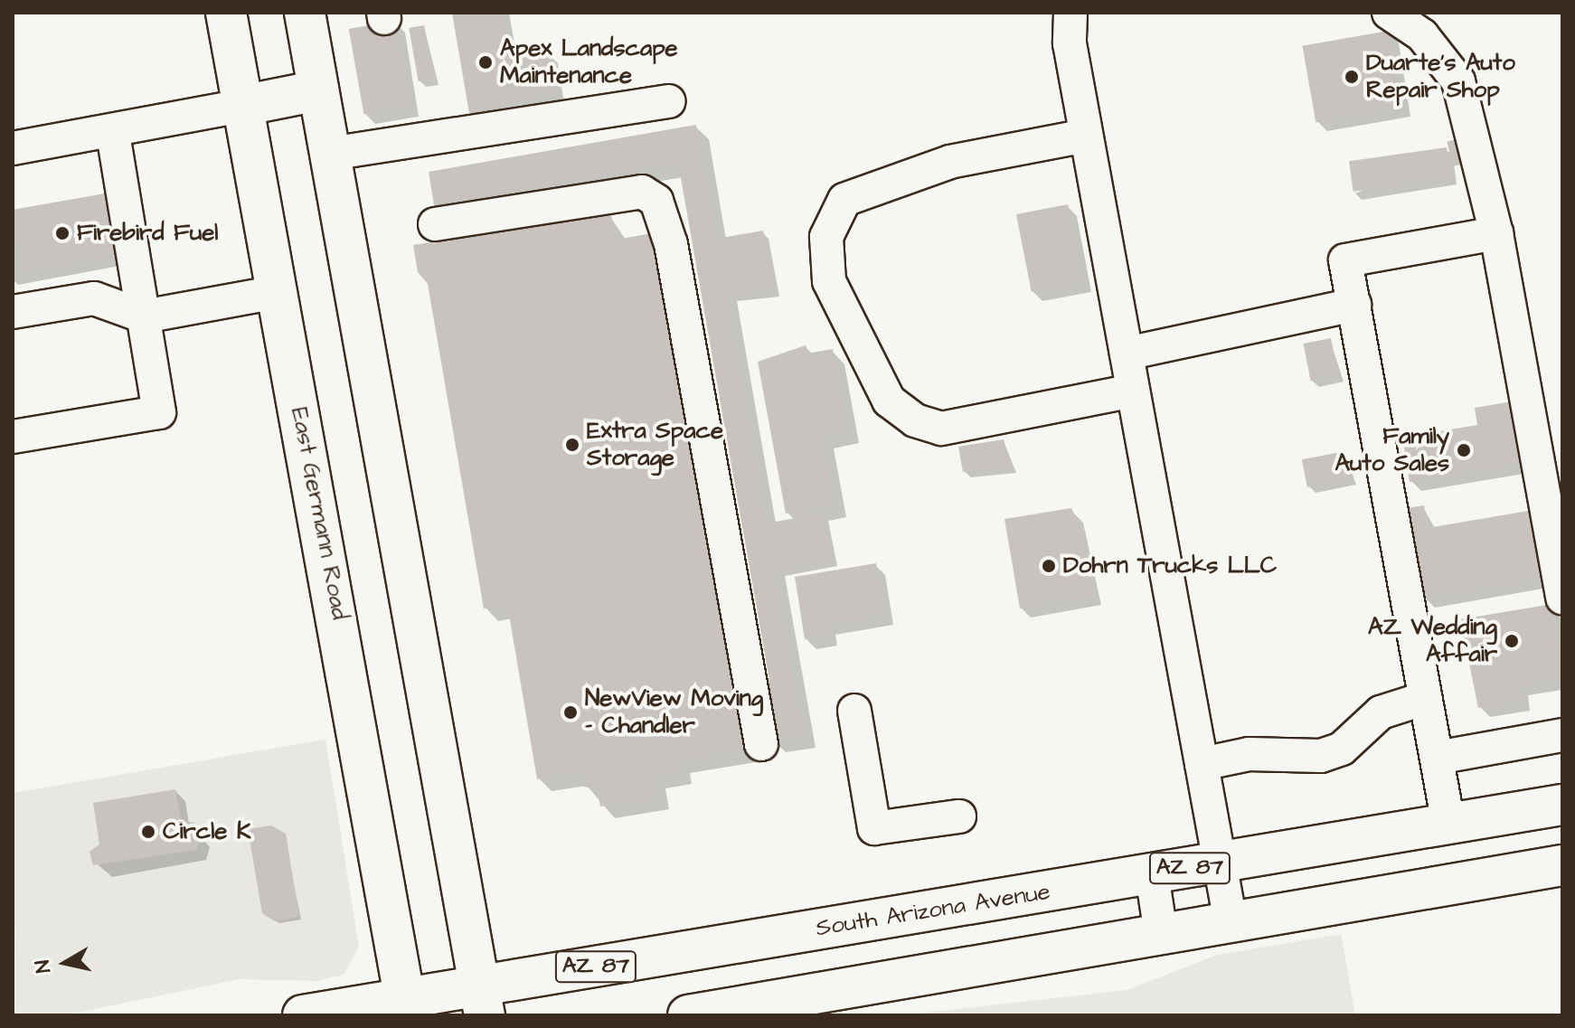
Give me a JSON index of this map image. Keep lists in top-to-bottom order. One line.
{"streets":{"main road":["East Germann Road","AZ 87","South Arizona Avenue"]},"crossings":[["East Germann Road","South Arizona Avenue"]],"places":["Apex Landscape Maintenance","Duarte's Auto Repair Shop","Firebird Fuel","Extra Space Storage","Family Auto Sales","Dohrn Trucks LLC","AZ Wedding Affair","NewView Moving - Chandler","Circle K"],"north":"left"}
